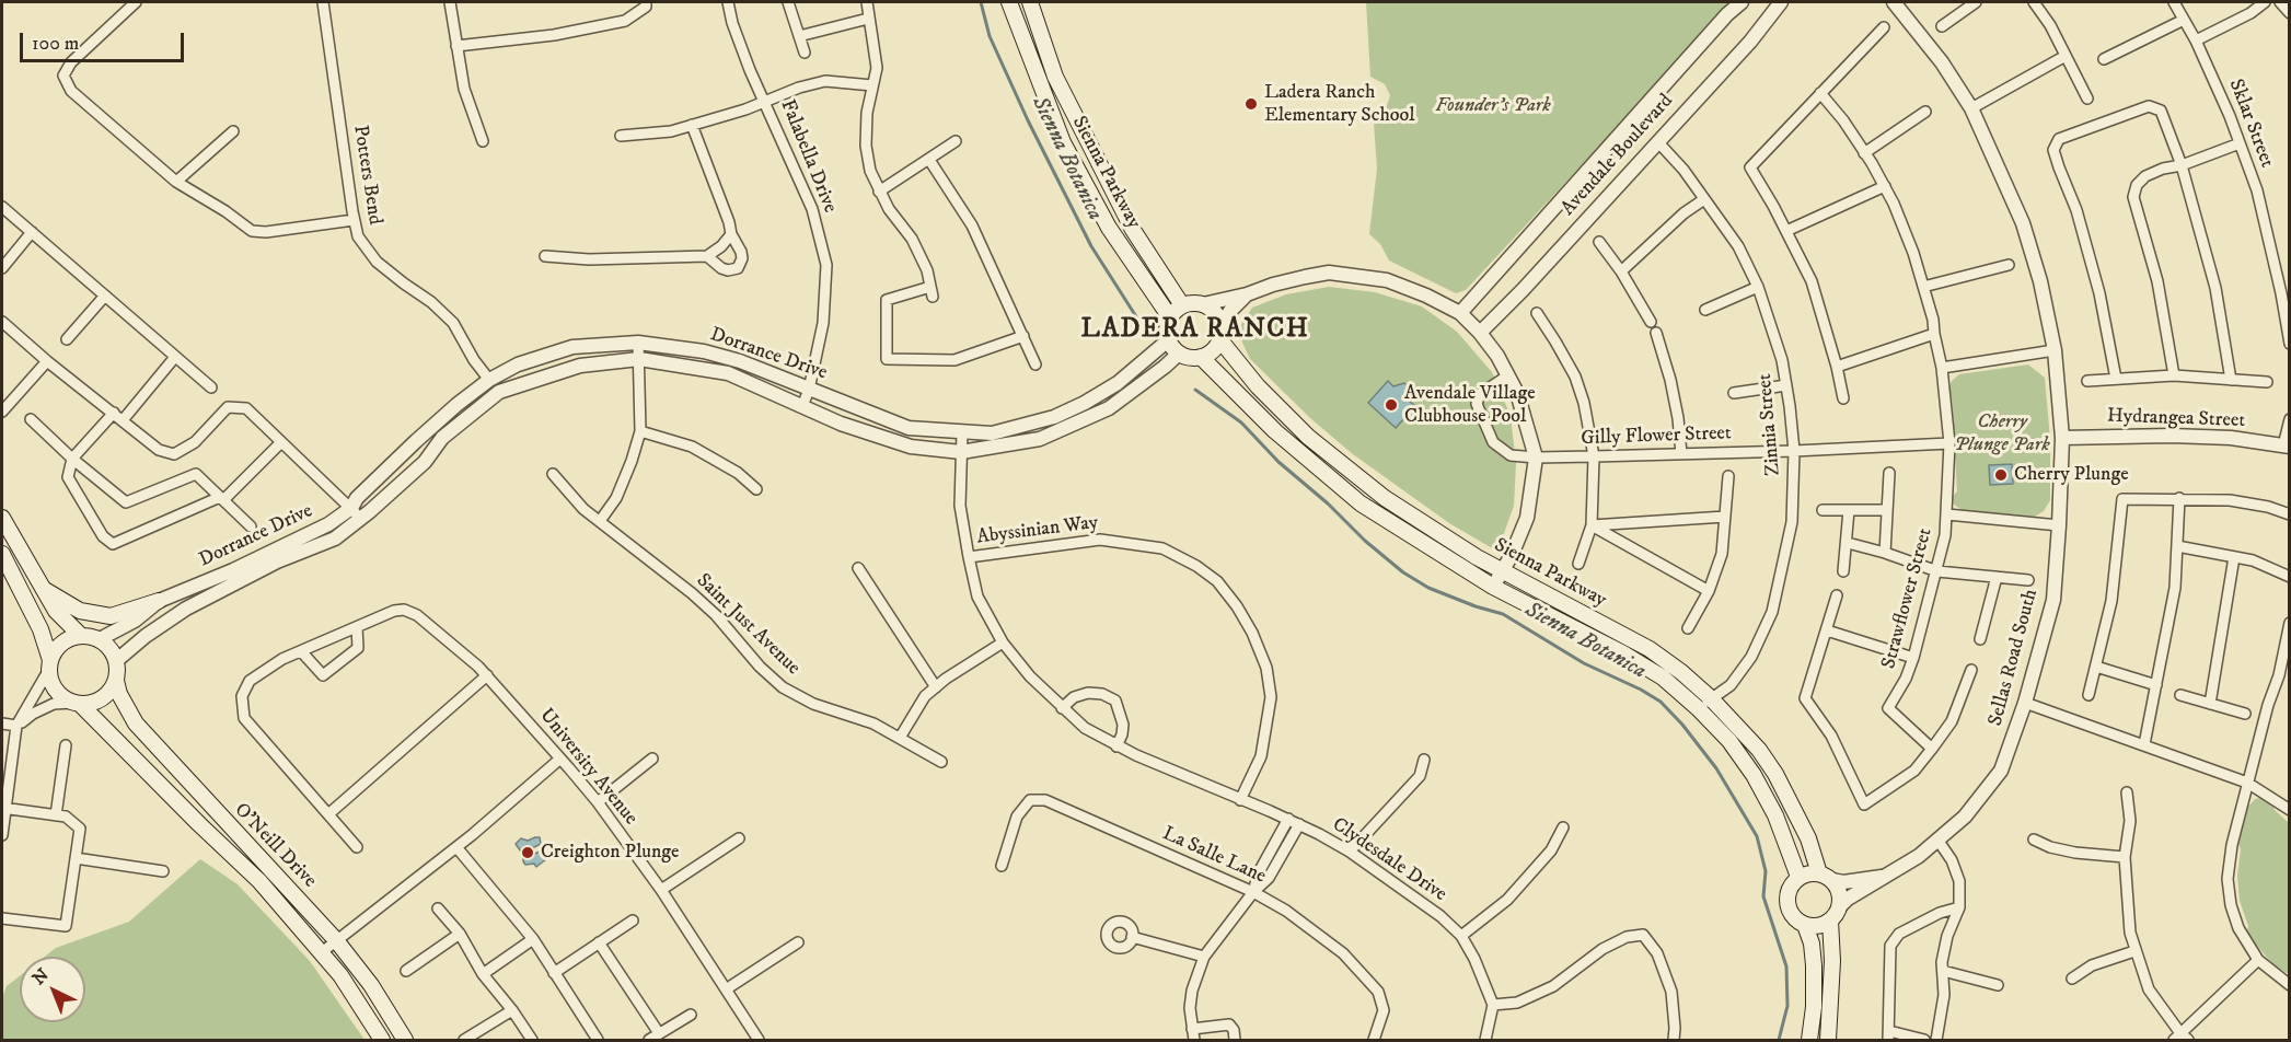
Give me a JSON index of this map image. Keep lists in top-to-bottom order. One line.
{"streets":{"main road":["Sienna Parkway","O'Neill Drive"],"street":["Sklar Street","Avendale Boulevard","Falabella Drive","Potters Bend","Dorrance Drive","Hydrangea Street","Zinnia Street","Gilly Flower Street","Abyssinian Way","Strawflower Street","Saint Just Avenue","Sellas Road South","University Avenue","La Salle Lane","Clydesdale Drive"]},"crossings":[["Avendale Boulevard","Zinnia Street"],["Falabella Drive","Dorrance Drive"],["Sienna Parkway","Dorrance Drive"],["Sienna Parkway","Zinnia Street"],["Sienna Parkway","Sellas Road South"],["Potters Bend","Dorrance Drive"],["Dorrance Drive","O'Neill Drive"],["Dorrance Drive","Clydesdale Drive"],["Hydrangea Street","Sellas Road South"],["Zinnia Street","Gilly Flower Street"],["Gilly Flower Street","Strawflower Street"],["Abyssinian Way","Clydesdale Drive"]],"districts":["LADERA RANCH"],"water":["Sienna Botanica"],"parks":["Founder's Park","Cherry Plunge Park"],"places":["Ladera Ranch Elementary School","Avendale Village Clubhouse Pool","Cherry Plunge","Creighton Plunge"],"scale_bar":"100 m","north":"top left"}
